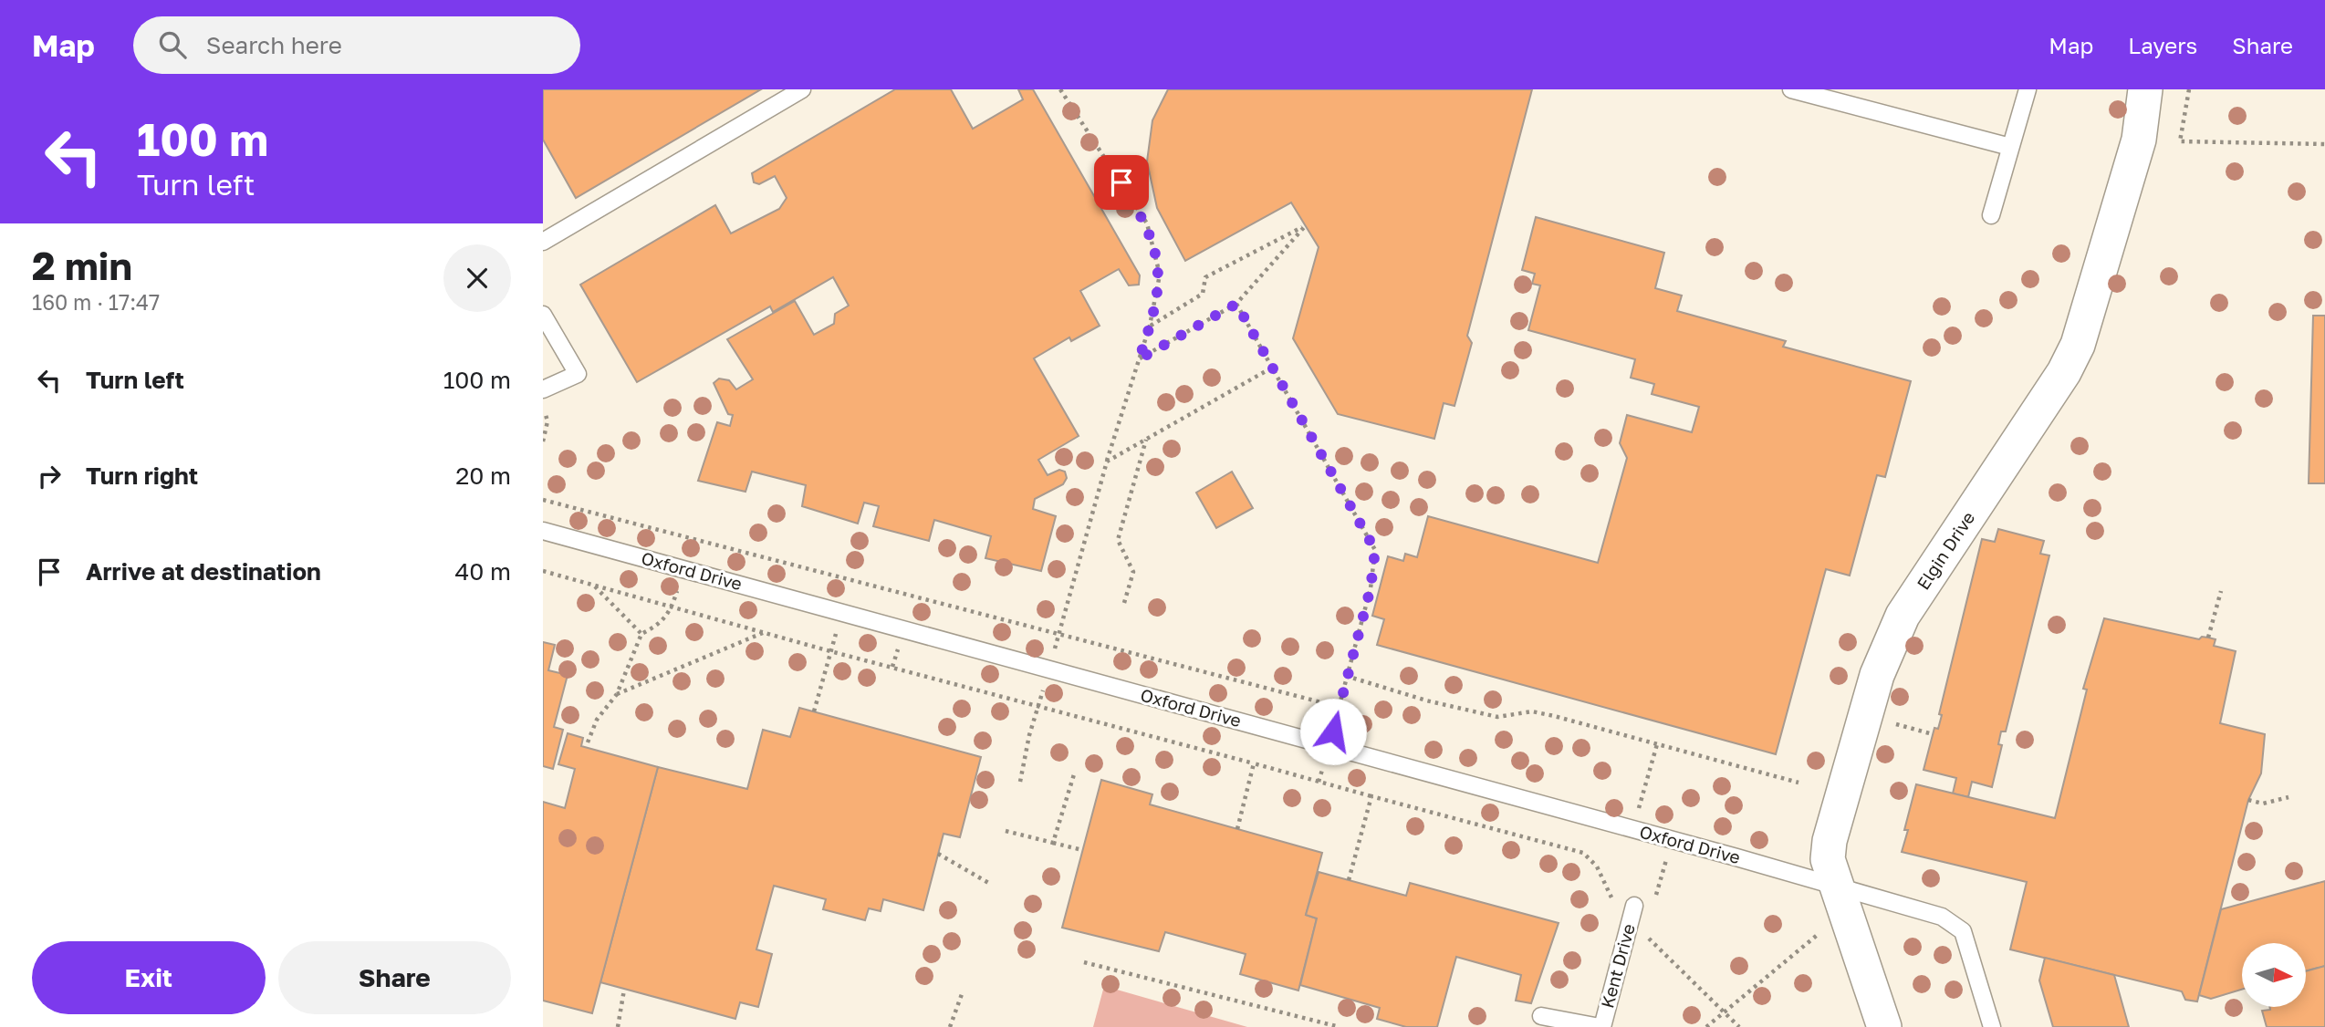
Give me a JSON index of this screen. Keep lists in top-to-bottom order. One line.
{"streets":{"street":["Elgin Drive"],"lane":["Oxford Drive","Kent Drive"]},"crossings":[["Elgin Drive","Oxford Drive"]],"north":"right","page":{"header":"Map","search":"Search here","nav":["Map","Layers","Share"],"turn":["100 m","Turn left"],"heading":["2 min","160 m · 17:47"],"list":[{"name":"Turn left","value":"100 m"},{"name":"Turn right","value":"20 m"},{"name":"Arrive at destination","value":"40 m"}],"buttons":["Exit","Share"]}}
